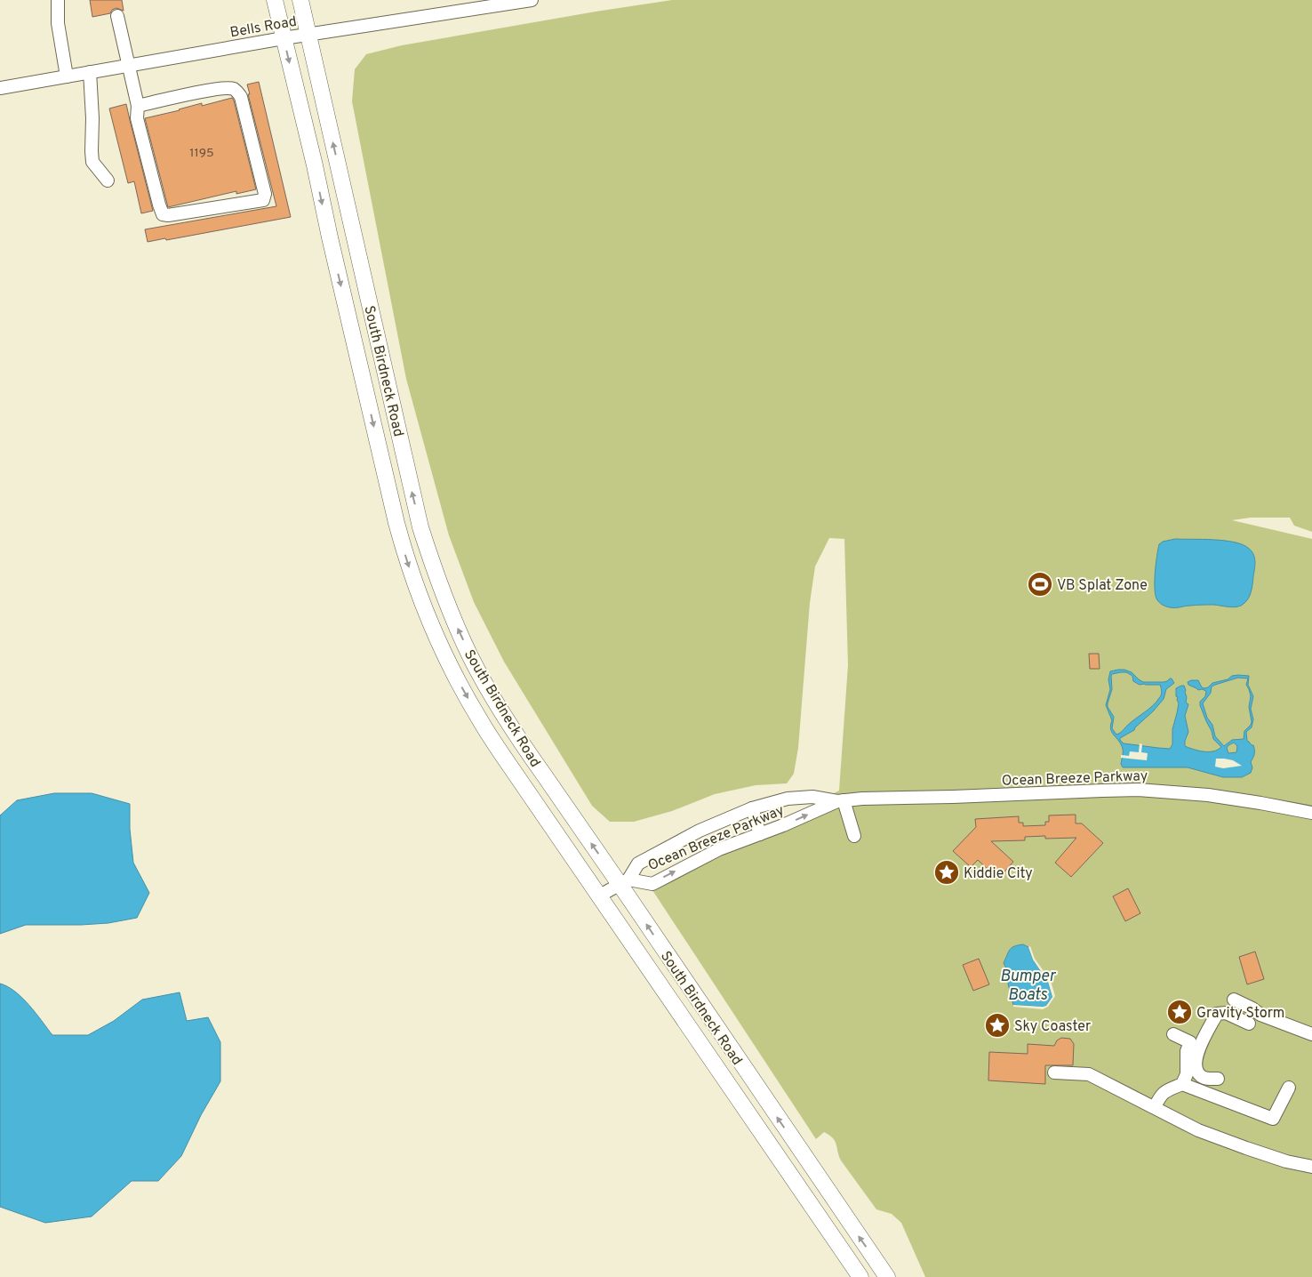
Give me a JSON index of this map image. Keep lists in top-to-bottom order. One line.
{"streets":{"main road":["South Birdneck Road"],"street":["Bells Road","Ocean Breeze Parkway"]},"crossings":[["Bells Road","South Birdneck Road"],["South Birdneck Road","Ocean Breeze Parkway"]],"water":["Bumper Boats"],"places":{"sports":["VB Splat Zone"],"place":["Kiddie City","Gravity Storm","Sky Coaster"]},"house_numbers":["1195"]}
